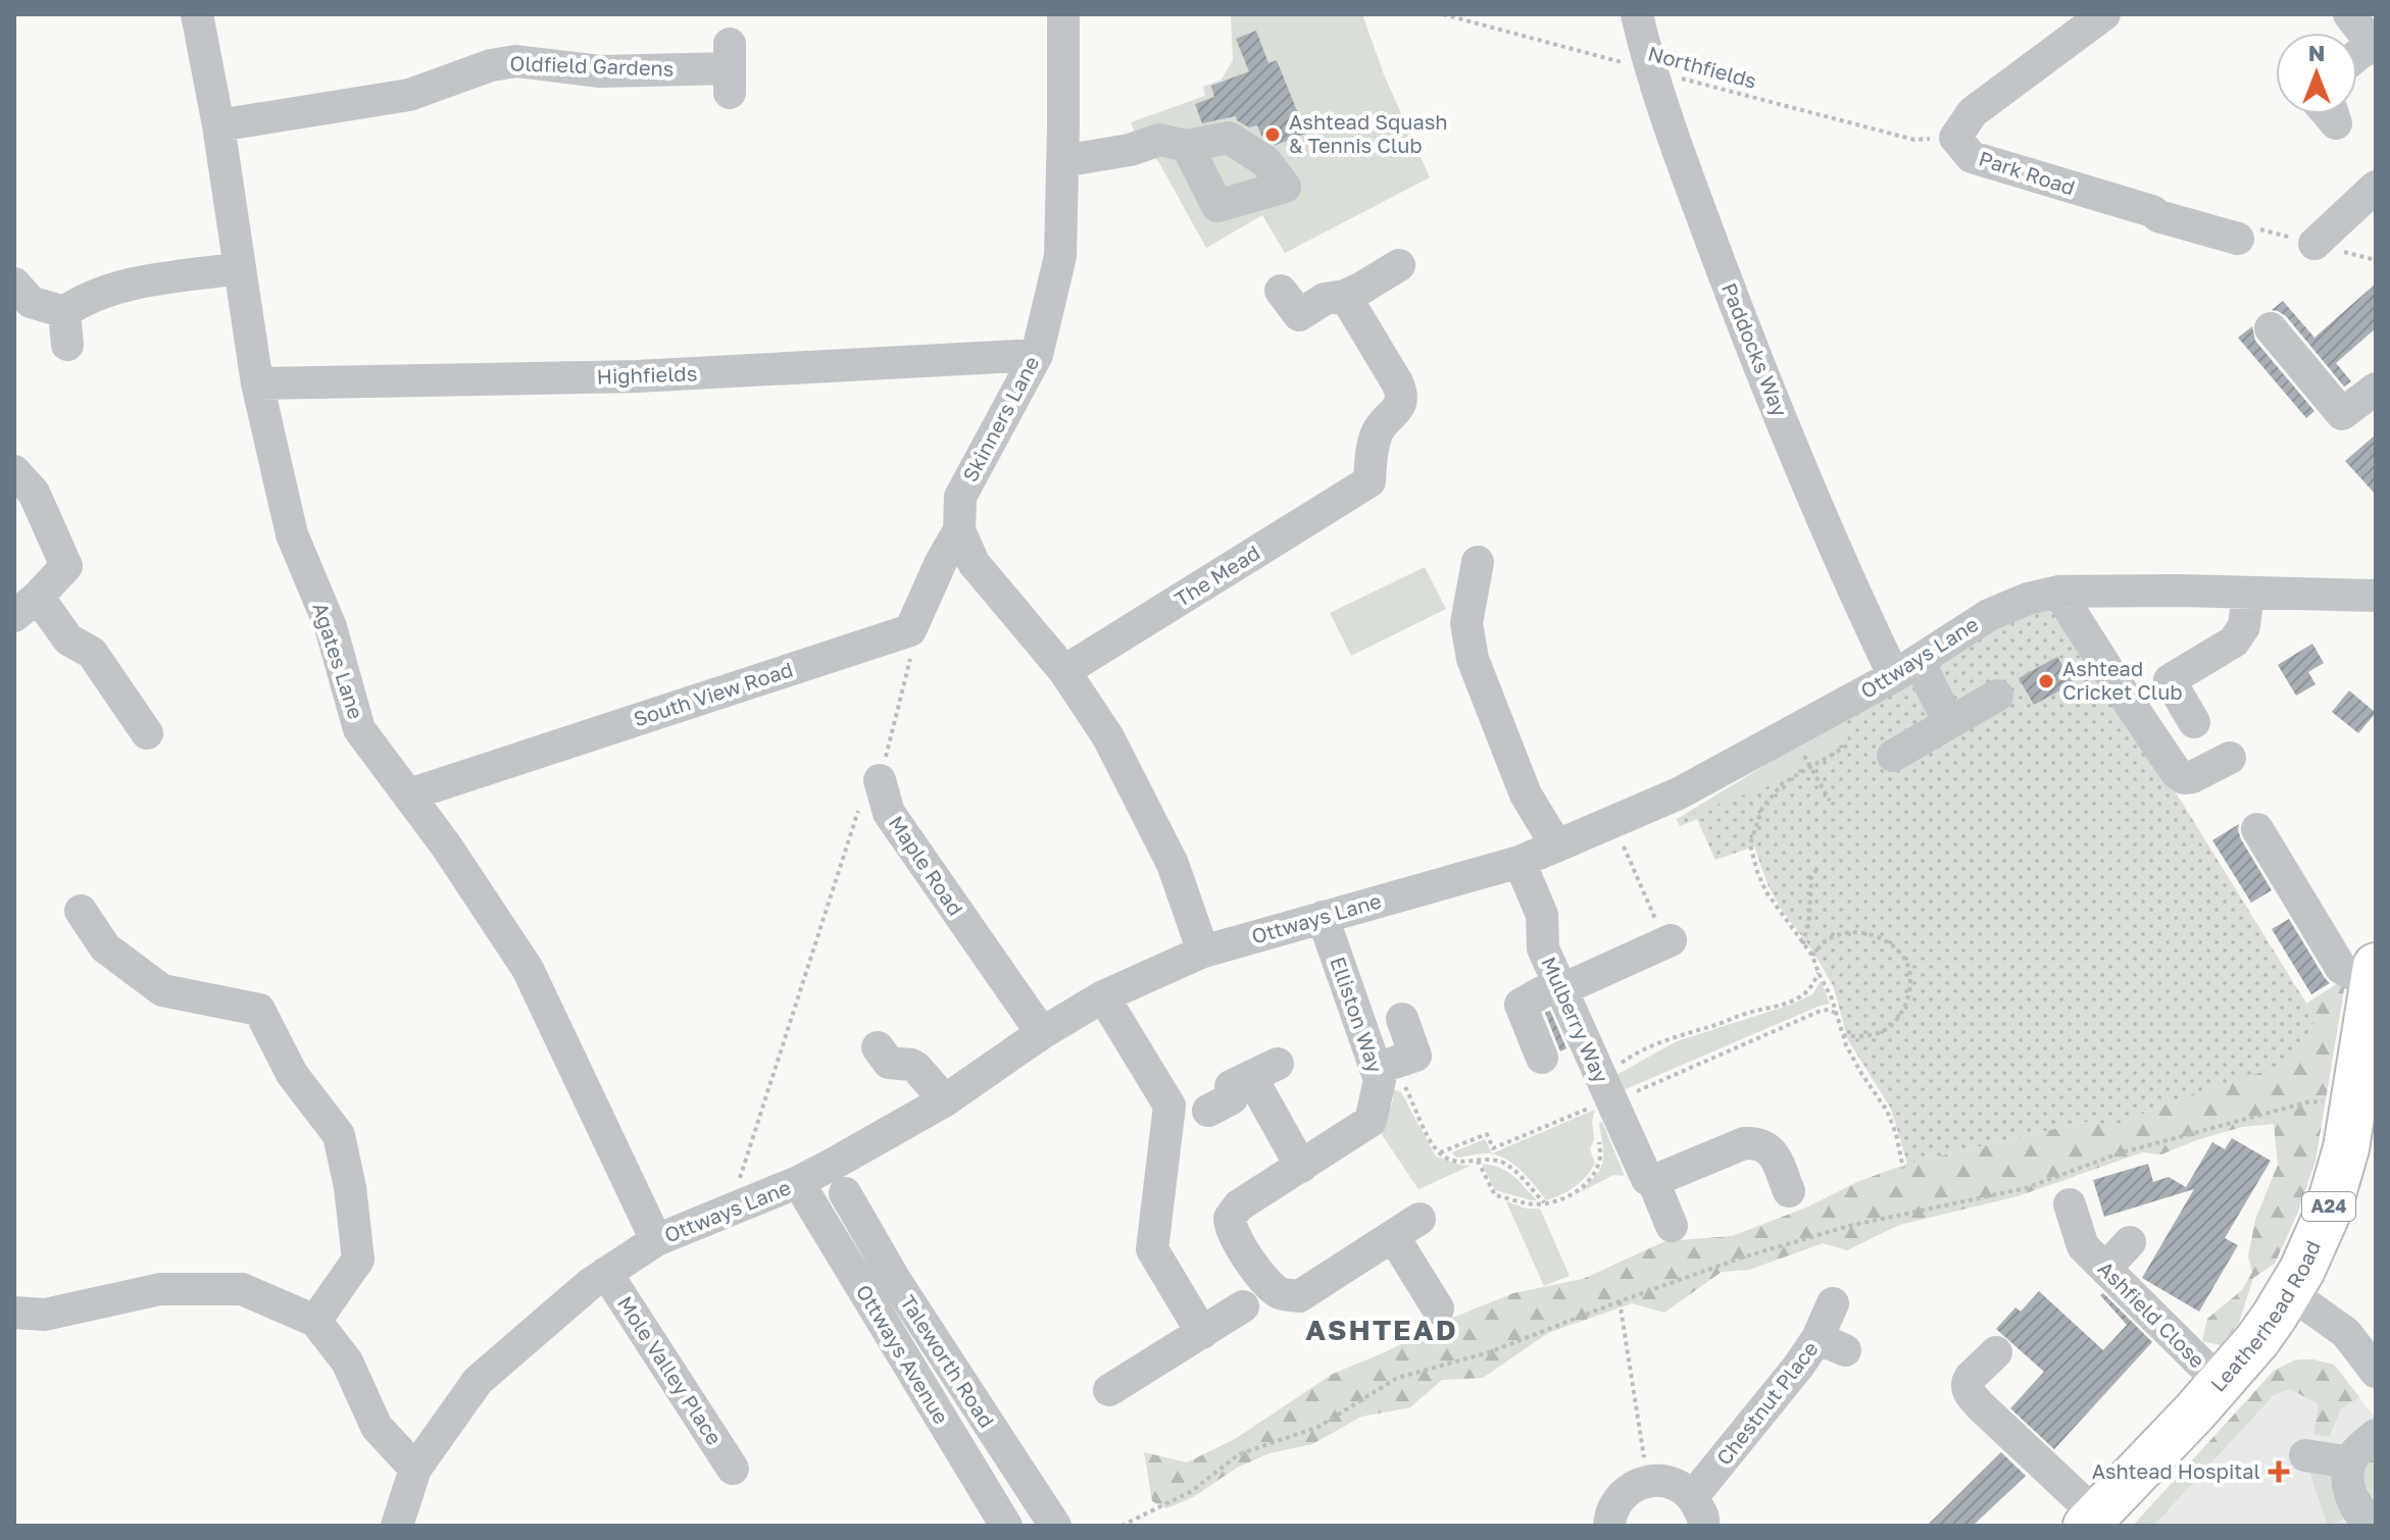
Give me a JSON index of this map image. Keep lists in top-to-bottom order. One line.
{"streets":{"highway":["A24","Leatherhead Road"],"street":["Oldfield Gardens","Park Road","Paddocks Way","Highfields","Skinners Lane","The Mead","Ottways Lane","Agates Lane","South View Road","Maple Road","Elliston Way","Mulberry Way","Ashfield Close","Ottways Avenue","Taleworth Road","Mole Valley Place","Chestnut Place"],"path":["Northfields"]},"crossings":[["Oldfield Gardens","Agates Lane"],["Northfields","Park Road"],["Northfields","Paddocks Way"],["Paddocks Way","Ottways Lane"],["Highfields","Skinners Lane"],["Highfields","Agates Lane"],["Ottways Lane","Agates Lane"],["Ottways Lane","Maple Road"],["Ottways Lane","Elliston Way"],["Ottways Lane","Mulberry Way"],["Ottways Lane","Ottways Avenue"],["Ottways Lane","Mole Valley Place"],["Agates Lane","South View Road"],["Ashfield Close","Leatherhead Road"]],"districts":["ASHTEAD"],"places":{"other":["Ashtead Squash & Tennis Club","Ashtead Cricket Club"],"health":["Ashtead Hospital"]},"north":"top"}
